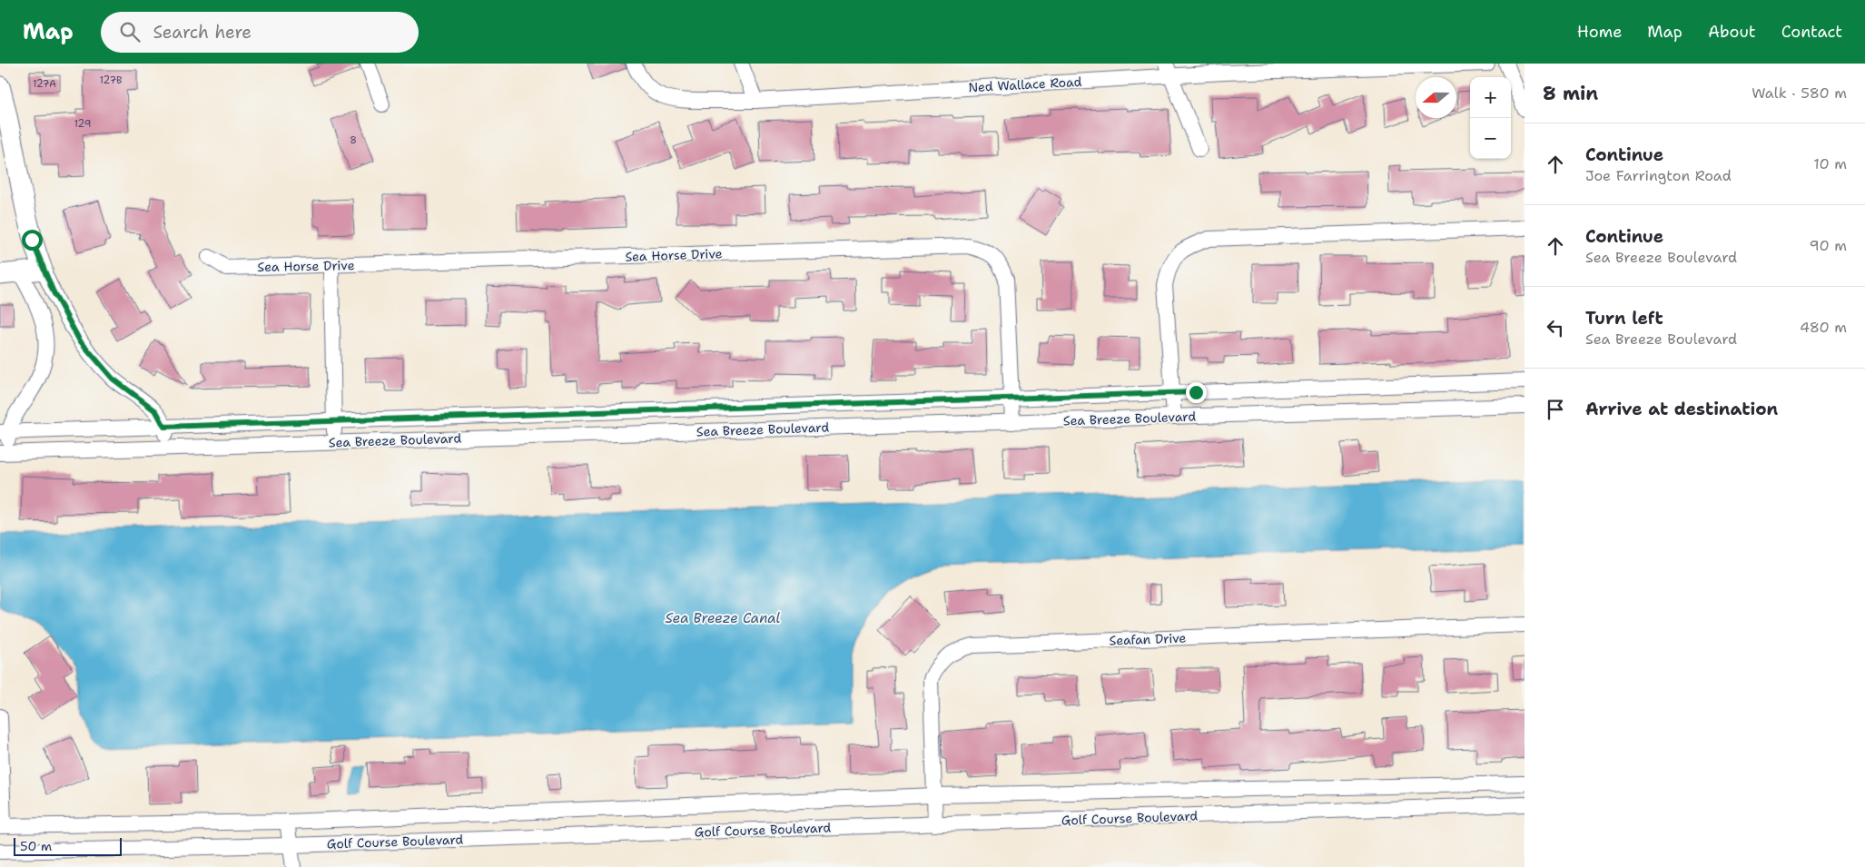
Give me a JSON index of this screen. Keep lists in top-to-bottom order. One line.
{"streets":{"street":["Ned Wallace Road","Sea Horse Drive","Sea Breeze Boulevard","Seafan Drive","Golf Course Boulevard"]},"crossings":[["Sea Horse Drive","Sea Breeze Boulevard"],["Seafan Drive","Golf Course Boulevard"]],"water":["Sea Breeze Canal"],"house_numbers":["127B","127A","129","8"],"scale_bar":"50 m","north":"left","page":{"header":"Map","search":"Search here","nav":["Home","Map","About","Contact"],"heading":["8 min","Walk · 580 m"],"map_buttons":["+","−"],"list":[["Continue","Joe Farrington Road","10 m"],["Continue","Sea Breeze Boulevard","90 m"],["Turn left","Sea Breeze Boulevard","480 m"],"Arrive at destination"],"scale":"50 m"}}
